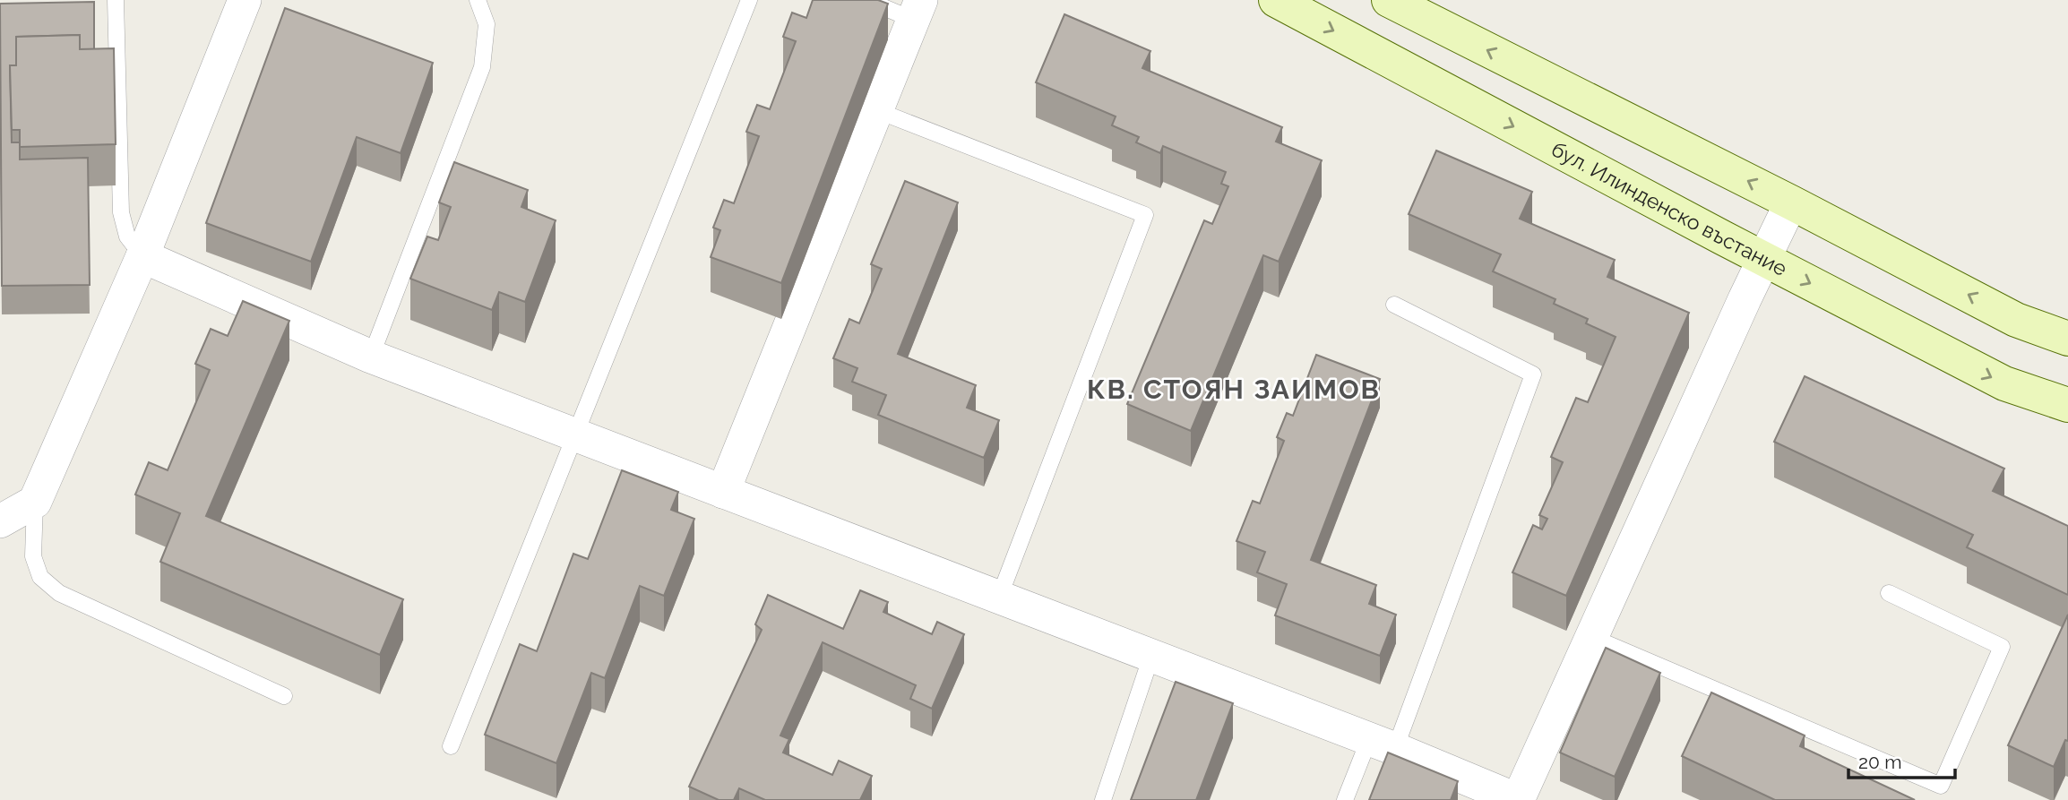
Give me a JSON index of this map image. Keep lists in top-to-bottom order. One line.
{"streets":{"main road":["бул. Илинденско въстание"]},"districts":["КВ. СТОЯН ЗАИМОВ"],"scale_bar":"20 m"}
